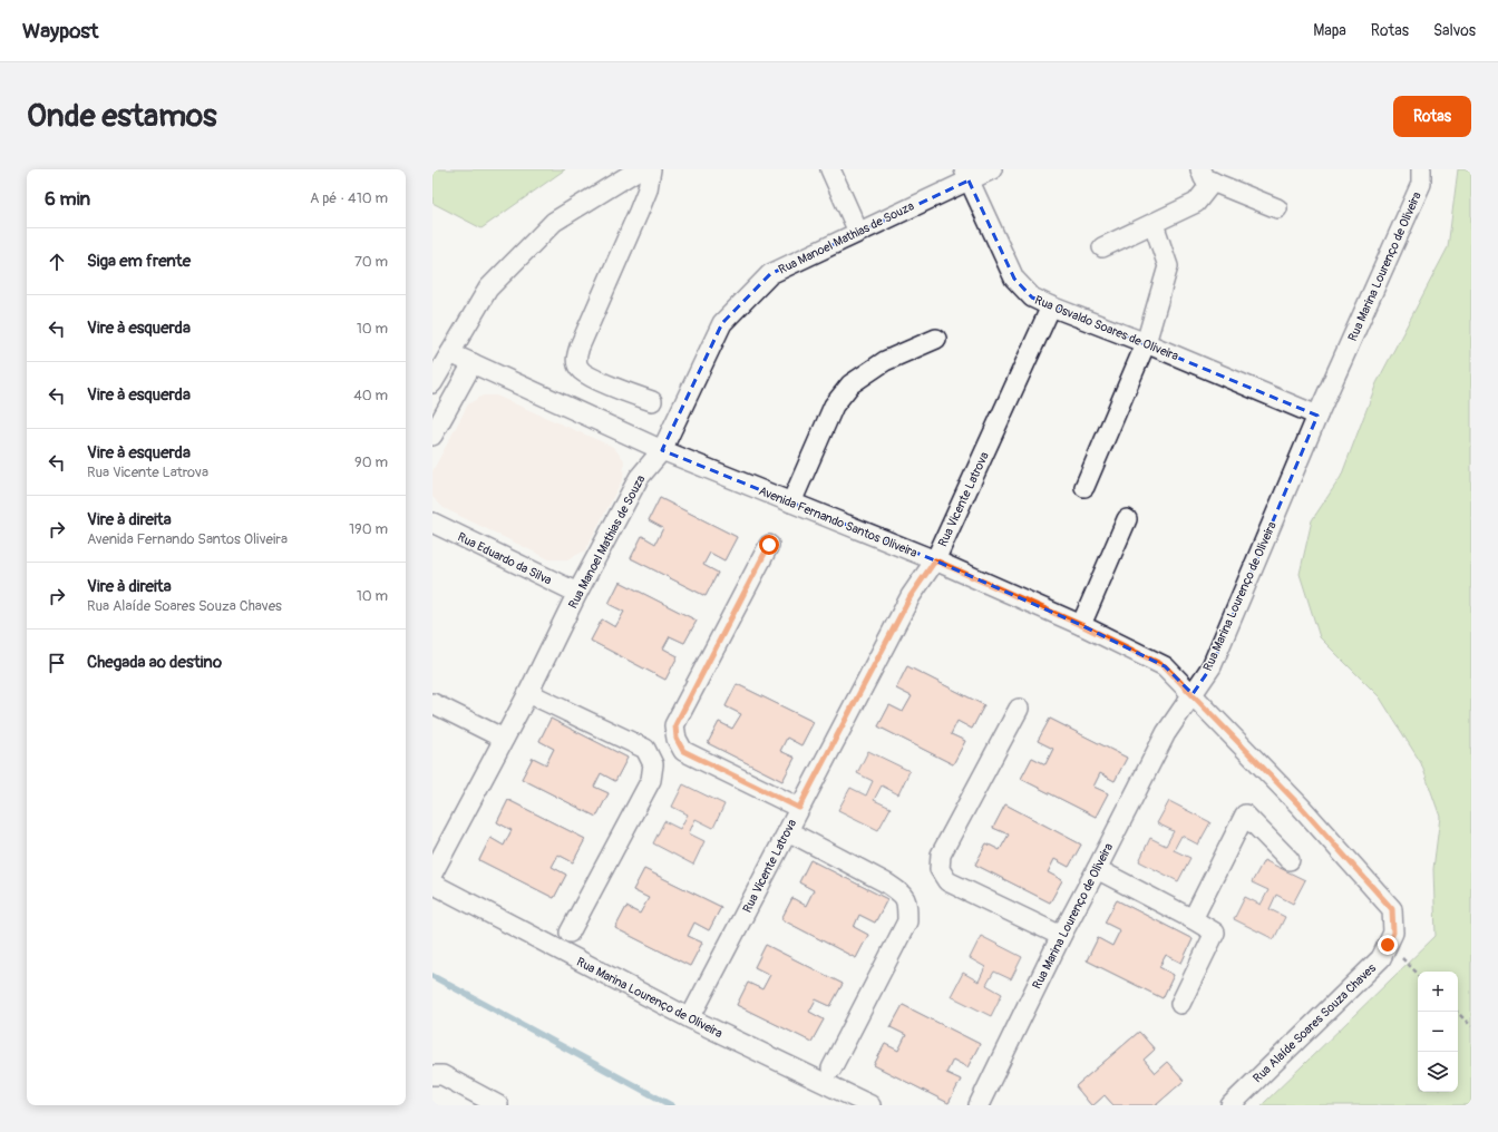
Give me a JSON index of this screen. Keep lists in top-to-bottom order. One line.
{"streets":{"street":["Rua Manoel Mathias de Souza","Rua Marina Lourenço de Oliveira","Rua Osvaldo Soares de Oliveira","Rua Vicente Latrova","Avenida Fernando Santos Oliveira","Rua Eduardo da Silva","Rua Alaíde Soares Souza Chaves"]},"crossings":[["Rua Manoel Mathias de Souza","Rua Osvaldo Soares de Oliveira"],["Rua Manoel Mathias de Souza","Avenida Fernando Santos Oliveira"],["Rua Manoel Mathias de Souza","Rua Eduardo da Silva"],["Rua Marina Lourenço de Oliveira","Rua Osvaldo Soares de Oliveira"],["Rua Marina Lourenço de Oliveira","Rua Vicente Latrova"],["Rua Marina Lourenço de Oliveira","Avenida Fernando Santos Oliveira"],["Rua Osvaldo Soares de Oliveira","Rua Vicente Latrova"],["Rua Vicente Latrova","Avenida Fernando Santos Oliveira"],["Avenida Fernando Santos Oliveira","Rua Alaíde Soares Souza Chaves"]],"page":{"header":"Waypost","nav":["Mapa","Rotas","Salvos"],"buttons":"Rotas","title":"Onde estamos","heading":["6 min","A pé · 410 m"],"list":[["Siga em frente","70 m"],["Vire à esquerda","10 m"],["Vire à esquerda","40 m"],["Vire à esquerda","Rua Vicente Latrova","90 m"],["Vire à direita","Avenida Fernando Santos Oliveira","190 m"],["Vire à direita","Rua Alaíde Soares Souza Chaves","10 m"],"Chegada ao destino"],"map_buttons":["+","−"]}}
